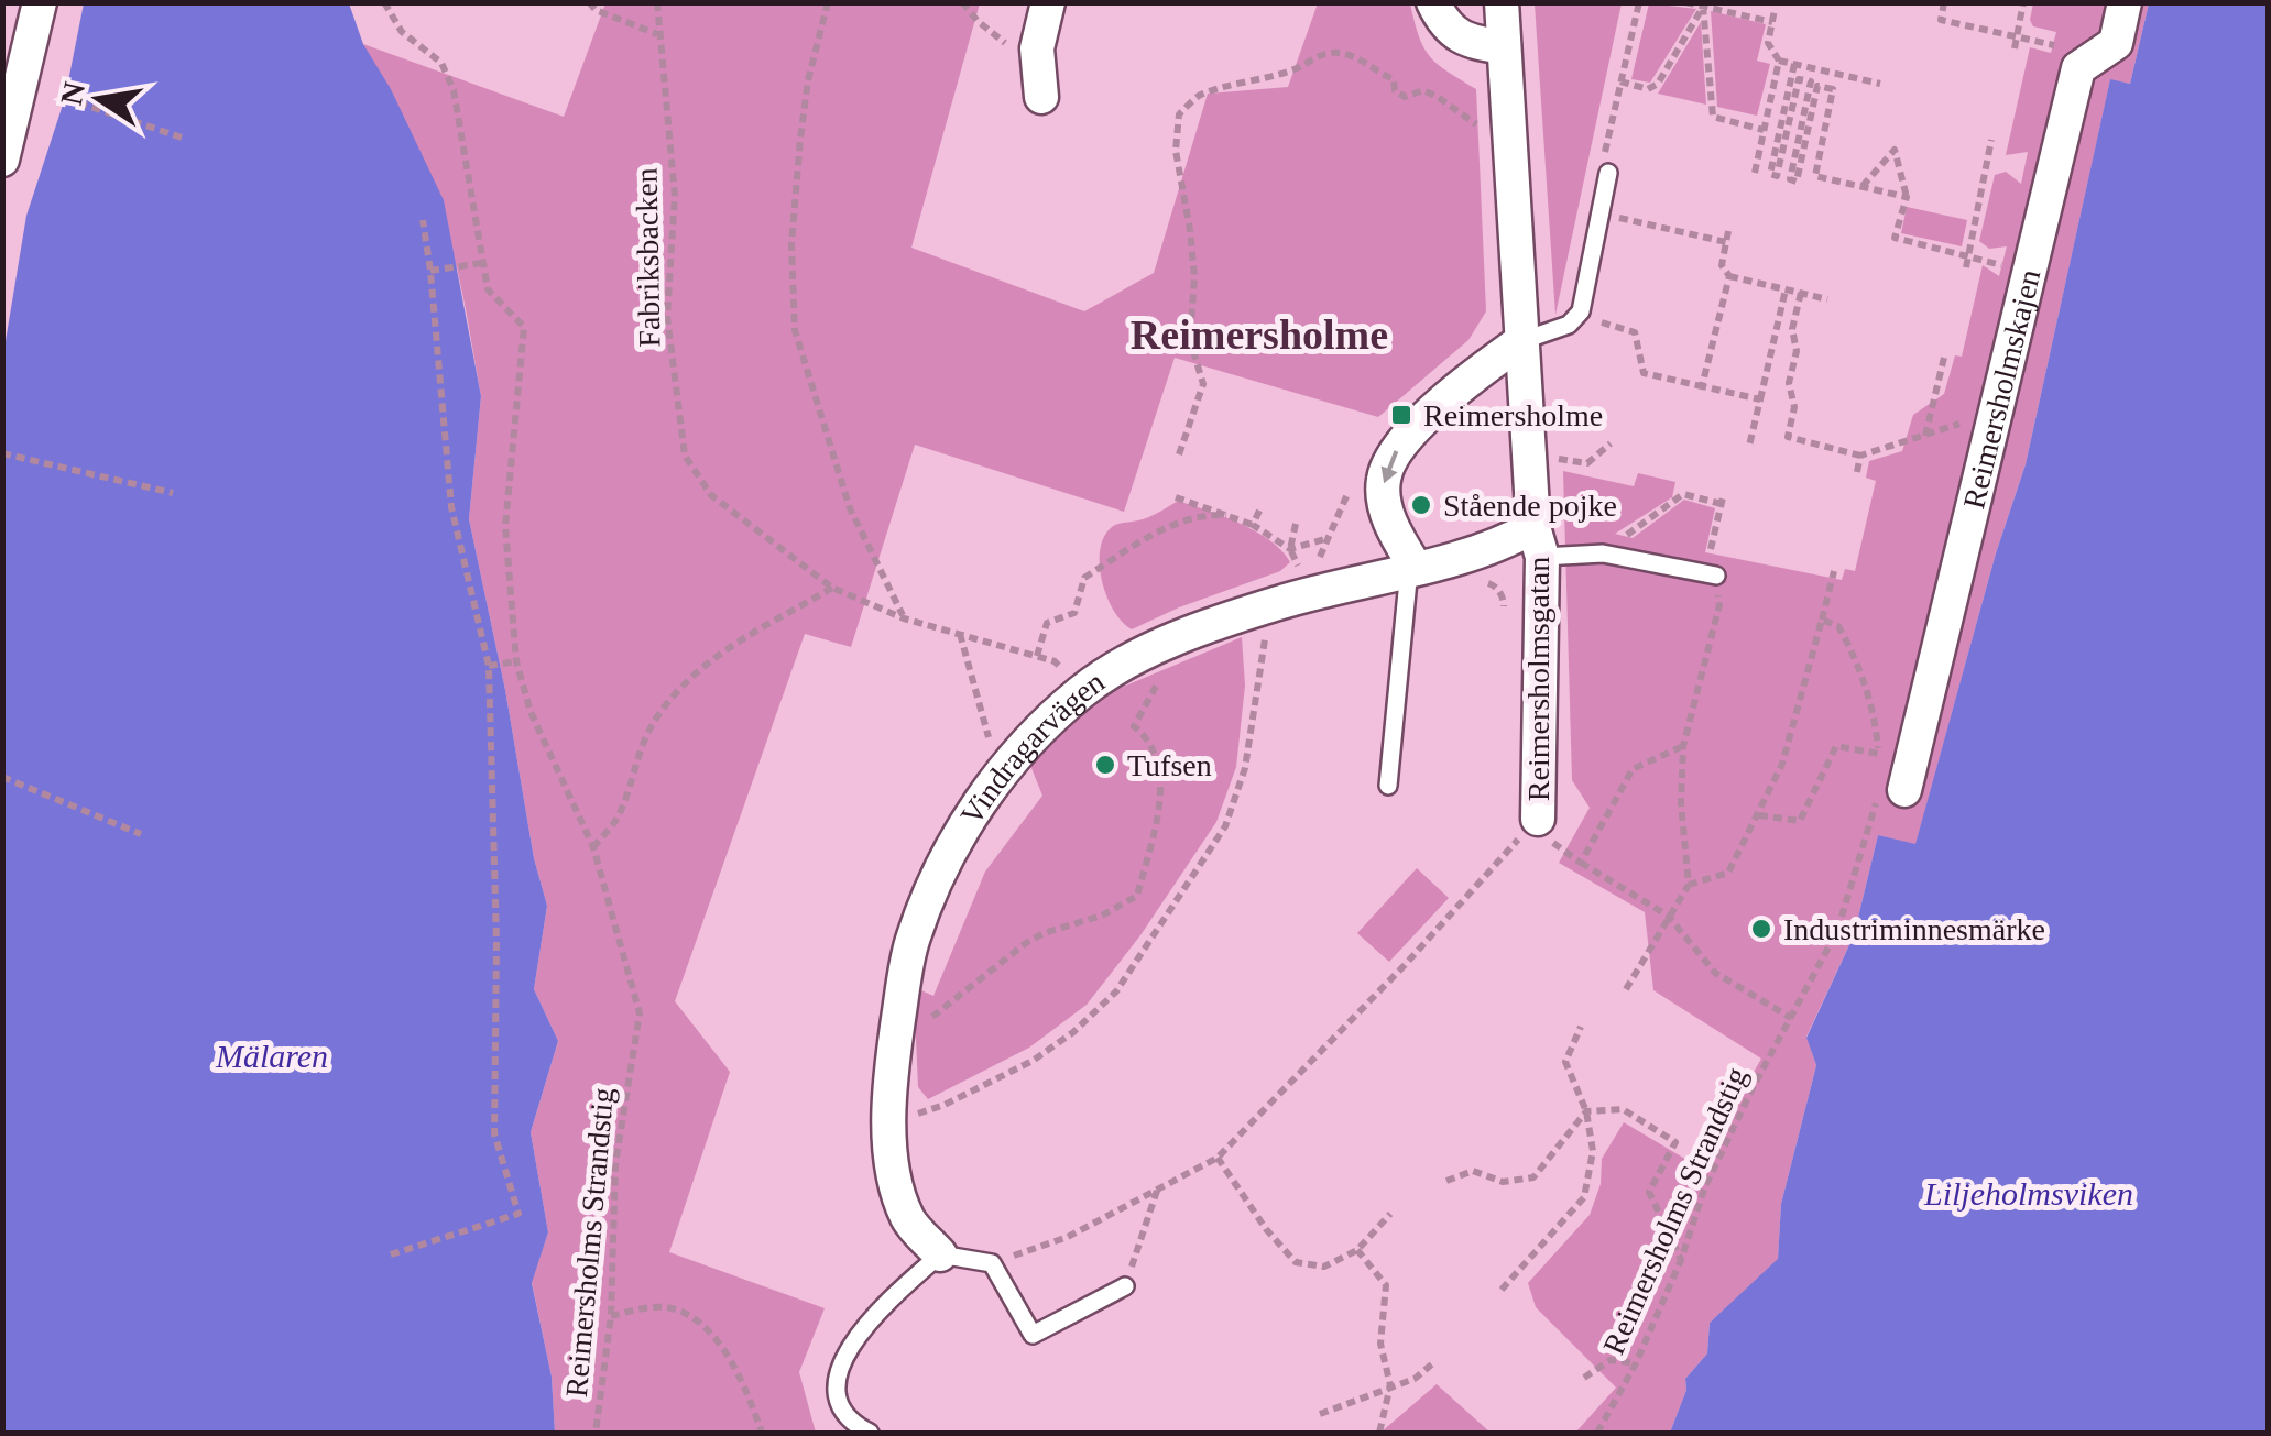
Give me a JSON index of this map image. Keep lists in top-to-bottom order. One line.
{"streets":{"street":["Reimersholmskajen","Reimersholmsgatan","Vindragarvägen"],"path":["Fabriksbacken","Reimersholms Strandstig"]},"crossings":[["Reimersholmskajen","Reimersholms Strandstig"],["Reimersholmsgatan","Vindragarvägen"]],"districts":["Reimersholme"],"water":["Mälaren","Liljeholmsviken"],"places":{"transit":["Reimersholme"],"other":["Stående pojke","Tufsen","Industriminnesmärke"]},"north":"left"}
